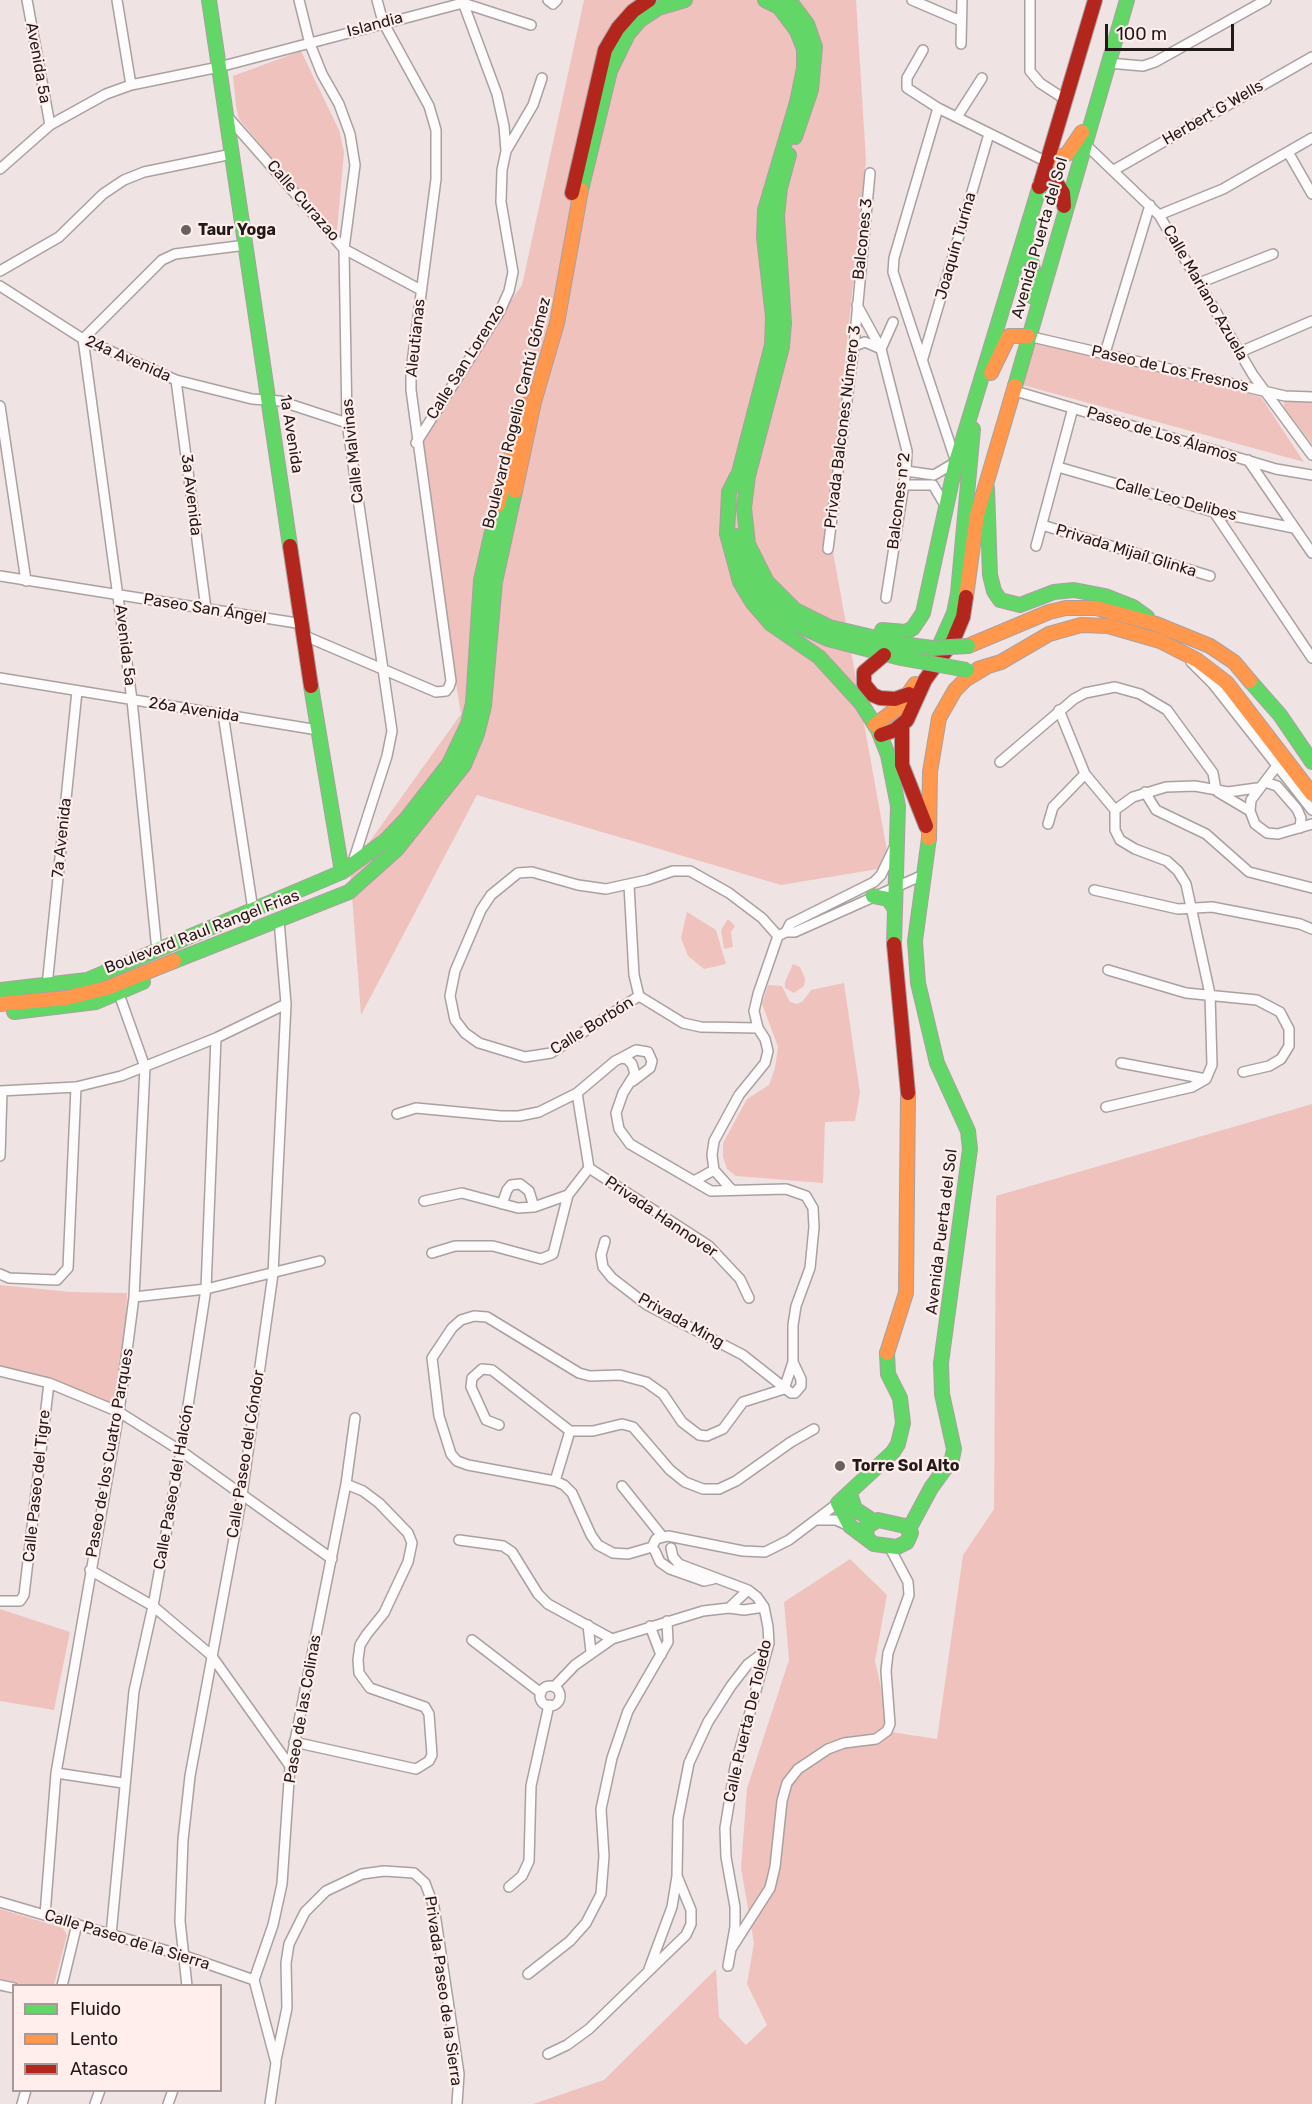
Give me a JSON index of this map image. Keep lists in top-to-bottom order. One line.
{"streets":{"main road":["Avenida Puerta del Sol","Boulevard Rogelio Cantú Gómez","1a Avenida","Boulevard Raul Rangel Frias"],"street":["Islandia","Avenida 5a","Herbert G Wells","Calle Curazao","Balcones 3","Joaquín Turína","Calle Mariano Azuela","Aleutianas","24a Avenida","Calle San Lorenzo","Paseo de Los Fresnos","Privada Balcones Número 3","Paseo de Los Álamos","Calle Malvinas","3a Avenida","Calle Leo Delibes","Balcones n°2","Privada Mijaíl Glinka","Paseo San Ángel","26a Avenida","7a Avenida","Calle Borbón","Privada Hannover","Privada Ming","Paseo de los Cuatro Parques","Calle Paseo del Cóndor","Calle Paseo del Tigre","Calle Paseo del Halcón","Paseo de las Colinas","Calle Puerta De Toledo","Calle Paseo de la Sierra","Privada Paseo de la Sierra"]},"crossings":[["Islandia","Avenida 5a"],["Islandia","Aleutianas"],["Islandia","Calle San Lorenzo"],["Islandia","1a Avenida"],["Islandia","Calle Malvinas"],["Avenida 5a","24a Avenida"],["Avenida 5a","Boulevard Rogelio Cantú Gómez"],["Avenida 5a","Paseo San Ángel"],["Avenida 5a","26a Avenida"],["Herbert G Wells","Calle Mariano Azuela"],["Calle Curazao","Aleutianas"],["Calle Curazao","1a Avenida"],["Calle Curazao","Calle Malvinas"],["Avenida Puerta del Sol","Calle Mariano Azuela"],["Avenida Puerta del Sol","Paseo de Los Fresnos"],["Balcones 3","Privada Balcones Número 3"],["Balcones 3","Balcones n°2"],["Calle Mariano Azuela","Paseo de Los Fresnos"],["Aleutianas","Calle San Lorenzo"],["Aleutianas","Paseo San Ángel"],["24a Avenida","1a Avenida"],["24a Avenida","Calle Malvinas"],["24a Avenida","3a Avenida"],["Boulevard Rogelio Cantú Gómez","1a Avenida"],["Boulevard Rogelio Cantú Gómez","Calle Malvinas"],["Boulevard Rogelio Cantú Gómez","7a Avenida"],["Boulevard Rogelio Cantú Gómez","Boulevard Raul Rangel Frias"],["Privada Balcones Número 3","Balcones n°2"],["1a Avenida","Calle Malvinas"],["1a Avenida","Paseo San Ángel"],["1a Avenida","26a Avenida"],["Calle Malvinas","Paseo San Ángel"],["3a Avenida","Paseo San Ángel"],["26a Avenida","7a Avenida"],["Boulevard Raul Rangel Frias","Calle Paseo del Cóndor"],["Paseo de los Cuatro Parques","Calle Paseo de la Sierra"],["Calle Paseo del Cóndor","Calle Paseo de la Sierra"],["Calle Paseo del Halcón","Calle Paseo de la Sierra"],["Paseo de las Colinas","Calle Paseo de la Sierra"]],"places":["Taur Yoga","Torre Sol Alto"],"legend":["Fluido","Lento","Atasco"],"scale_bar":"100 m"}
